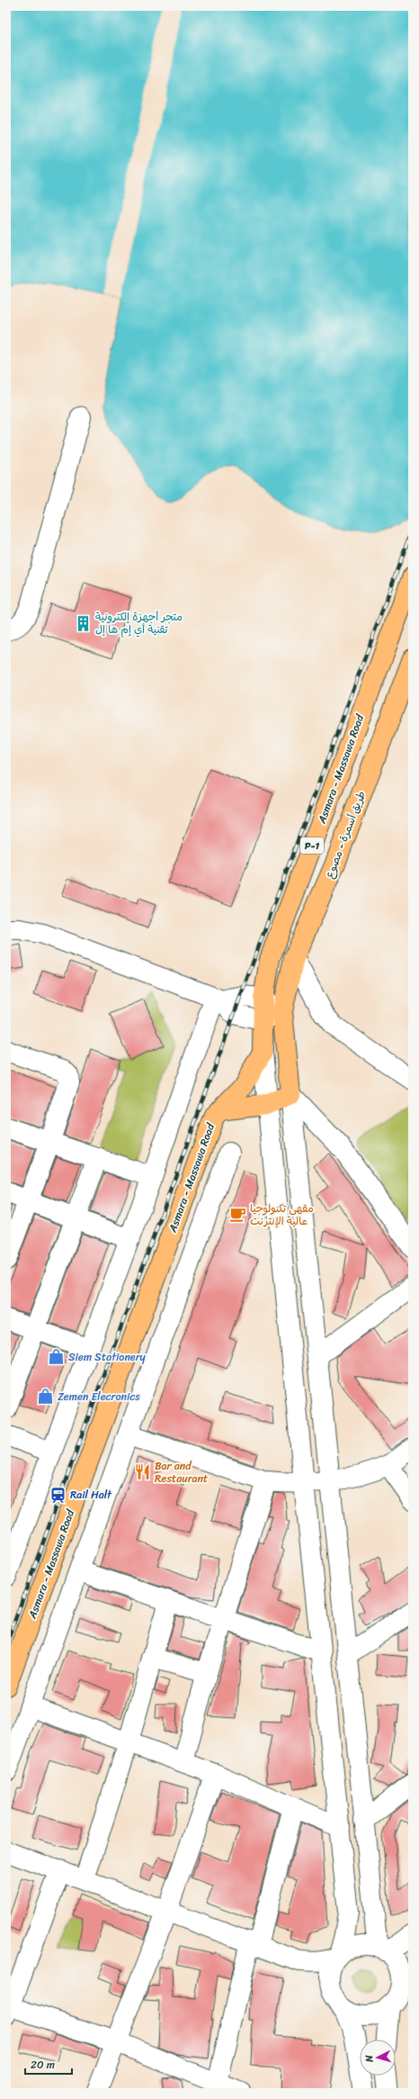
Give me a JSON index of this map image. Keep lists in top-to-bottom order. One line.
{"streets":{"highway":["Asmara - Massawa Road","طريق أسمرة - مصوع","P-1"]},"places":{"building":["متجر أجهزة إلكترونية تقنية أي إم ها إل"],"cafe":["مقهى تكنولوجيا عالية الإنترنت"],"shop":["Siem Stationery","Zemen Elecronics"],"restaurant":["Bar and Restaurant"],"station":["Rail Halt"]},"scale_bar":"20 m","north":"left"}
